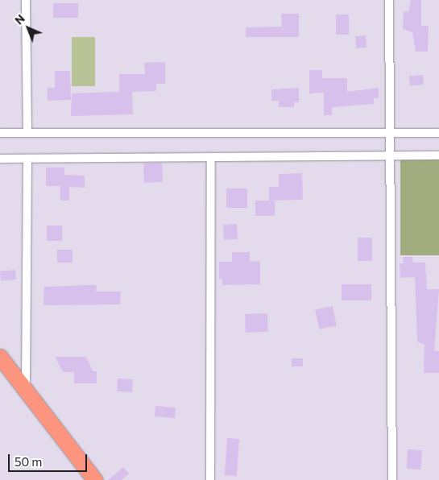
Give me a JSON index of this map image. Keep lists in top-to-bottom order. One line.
{"scale_bar":"50 m","north":"top left"}
